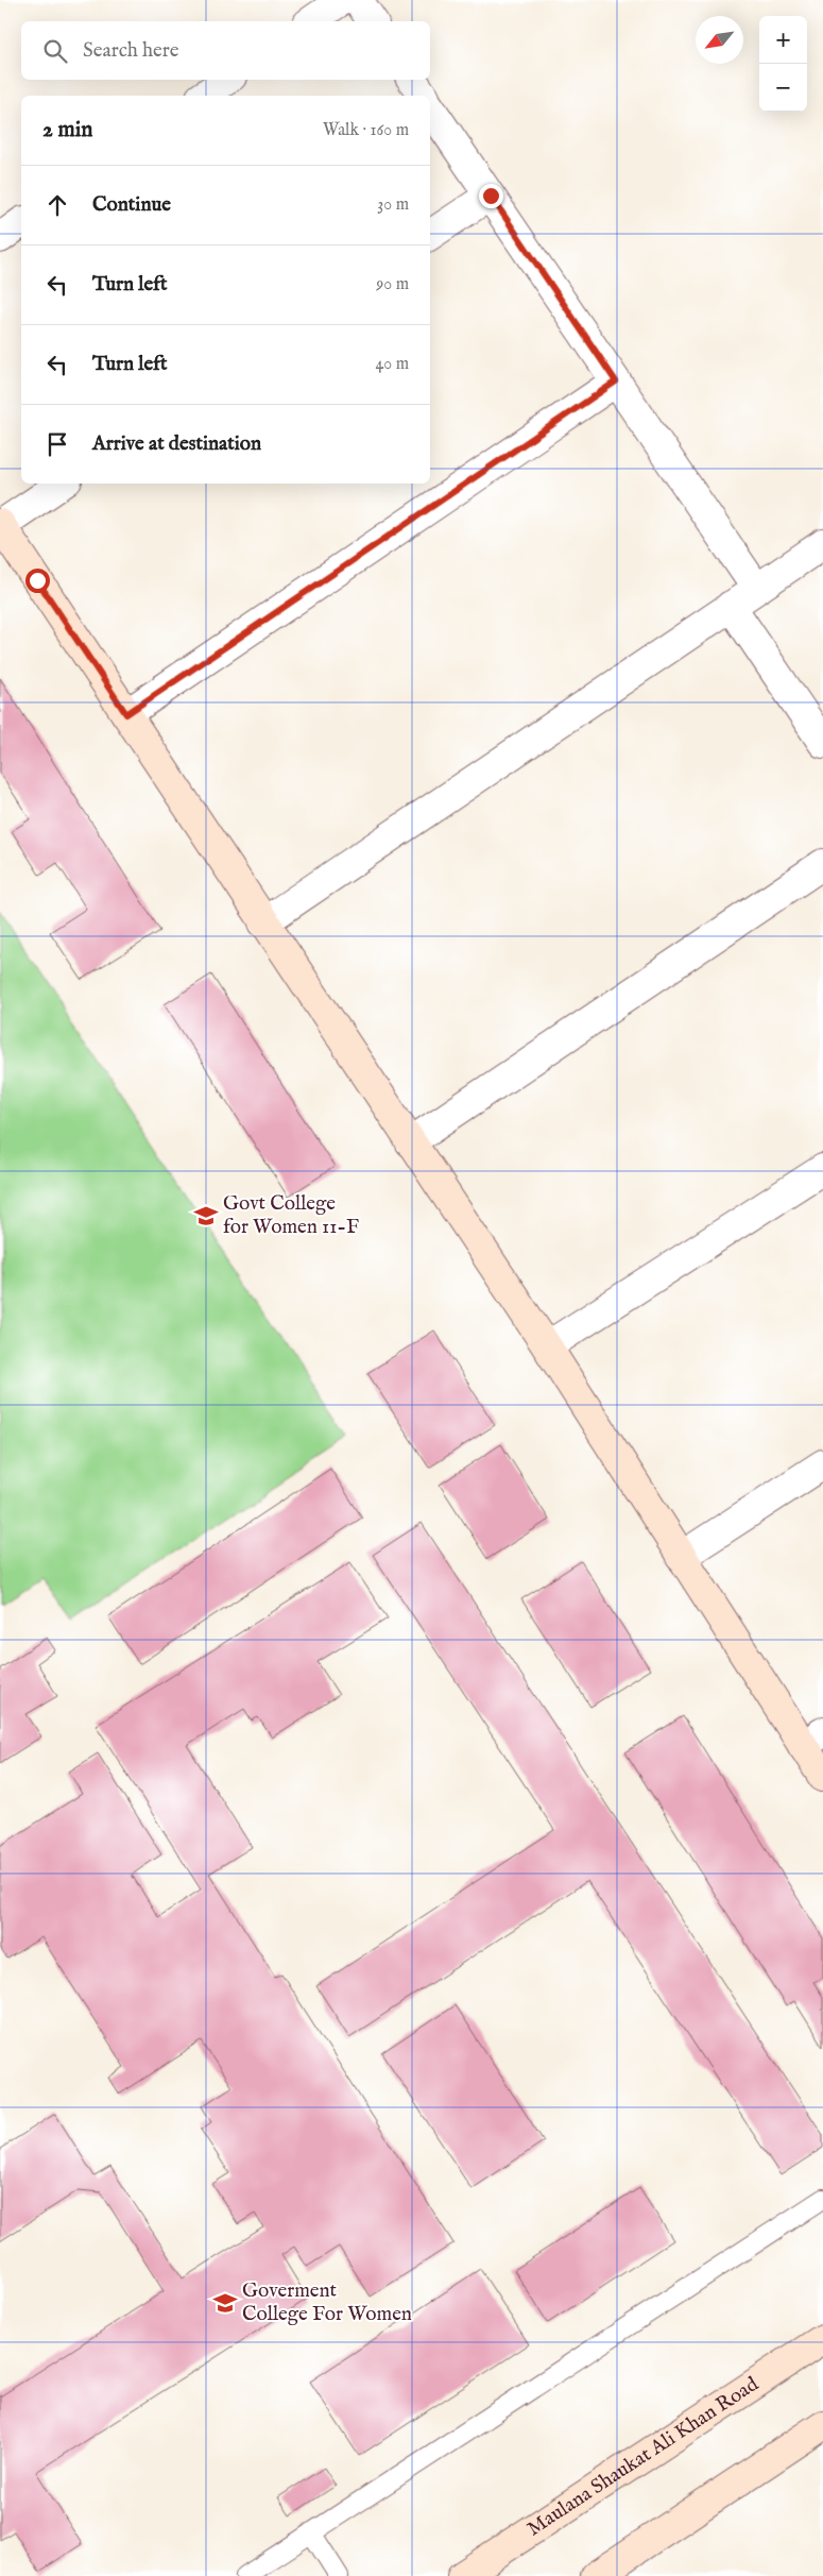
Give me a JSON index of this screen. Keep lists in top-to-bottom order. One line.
{"streets":{"street":["Maulana Shaukat Ali Khan Road"]},"places":{"school or university":["Govt College for Women 11-F","Goverment College For Women"]},"north":"bottom left","page":{"map_buttons":["+","−"],"search":"Search here","heading":["2 min","Walk · 160 m"],"list":[["Continue","30 m"],["Turn left","90 m"],["Turn left","40 m"],"Arrive at destination"]}}
